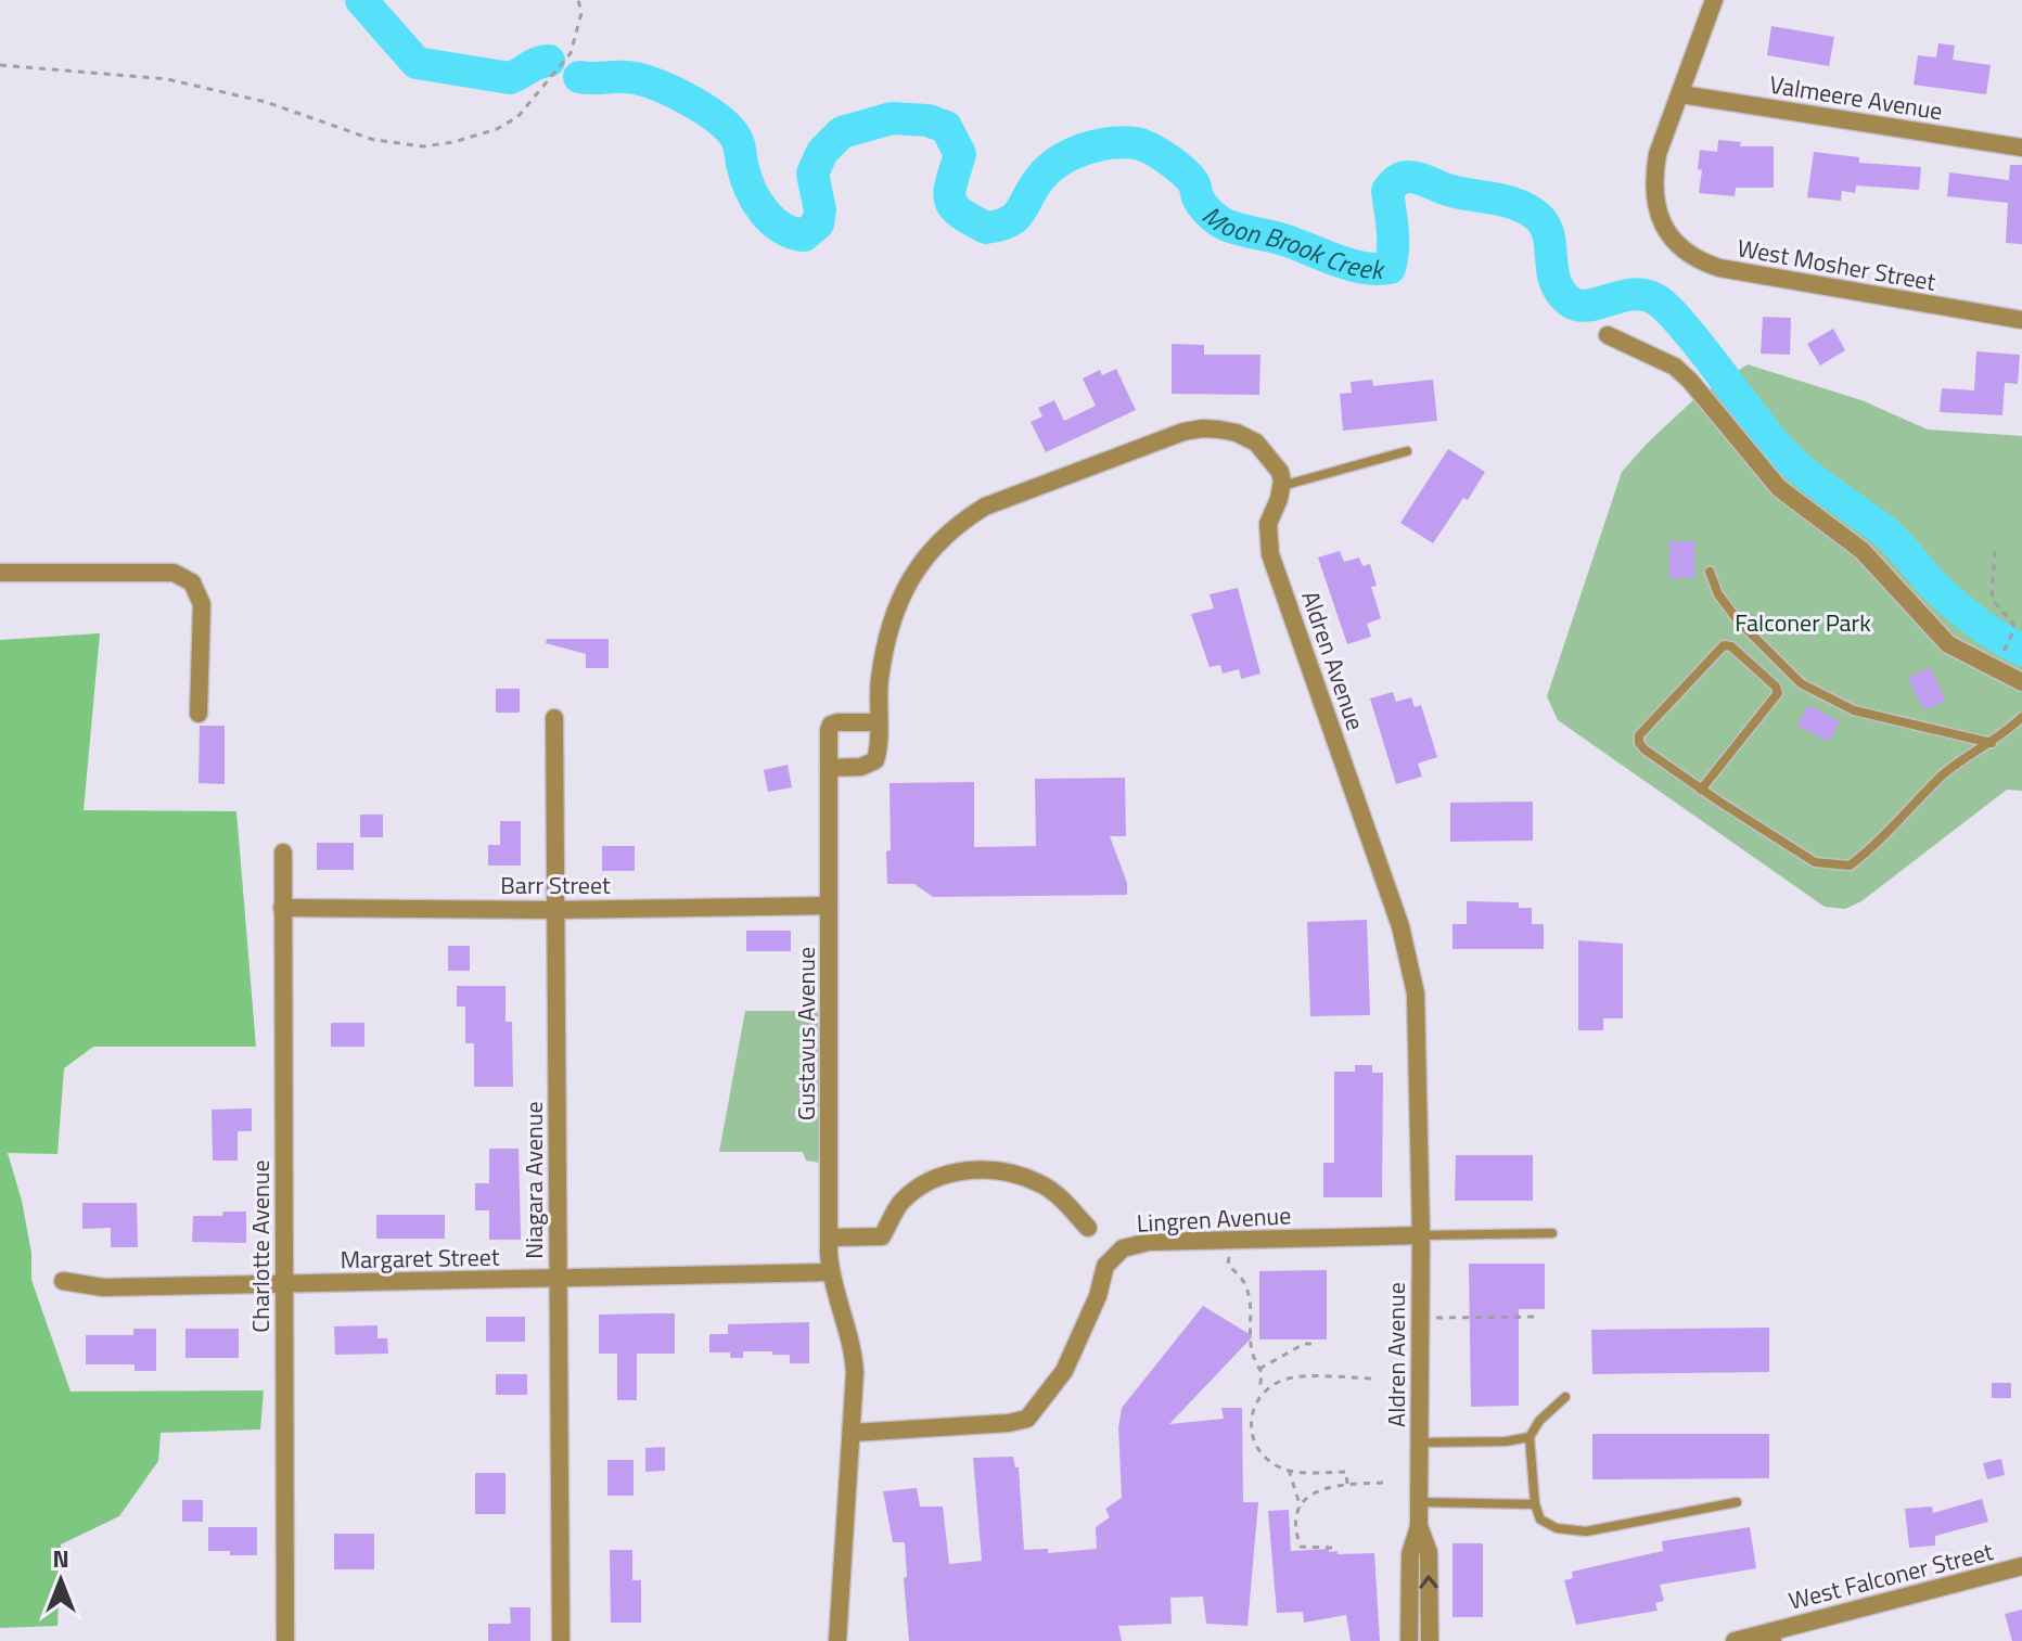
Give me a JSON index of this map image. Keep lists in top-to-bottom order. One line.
{"streets":{"street":["Valmeere Avenue","West Mosher Street","Aldren Avenue","Barr Street","Gustavus Avenue","Niagara Avenue","Lingren Avenue","Charlotte Avenue","Margaret Street","West Falconer Street"]},"crossings":[["Valmeere Avenue","West Mosher Street"],["Aldren Avenue","Lingren Avenue"],["Barr Street","Gustavus Avenue"],["Barr Street","Niagara Avenue"],["Barr Street","Charlotte Avenue"],["Gustavus Avenue","Lingren Avenue"],["Gustavus Avenue","Margaret Street"],["Niagara Avenue","Margaret Street"],["Charlotte Avenue","Margaret Street"]],"water":["Moon Brook Creek"],"parks":["Falconer Park"],"north":"top"}
